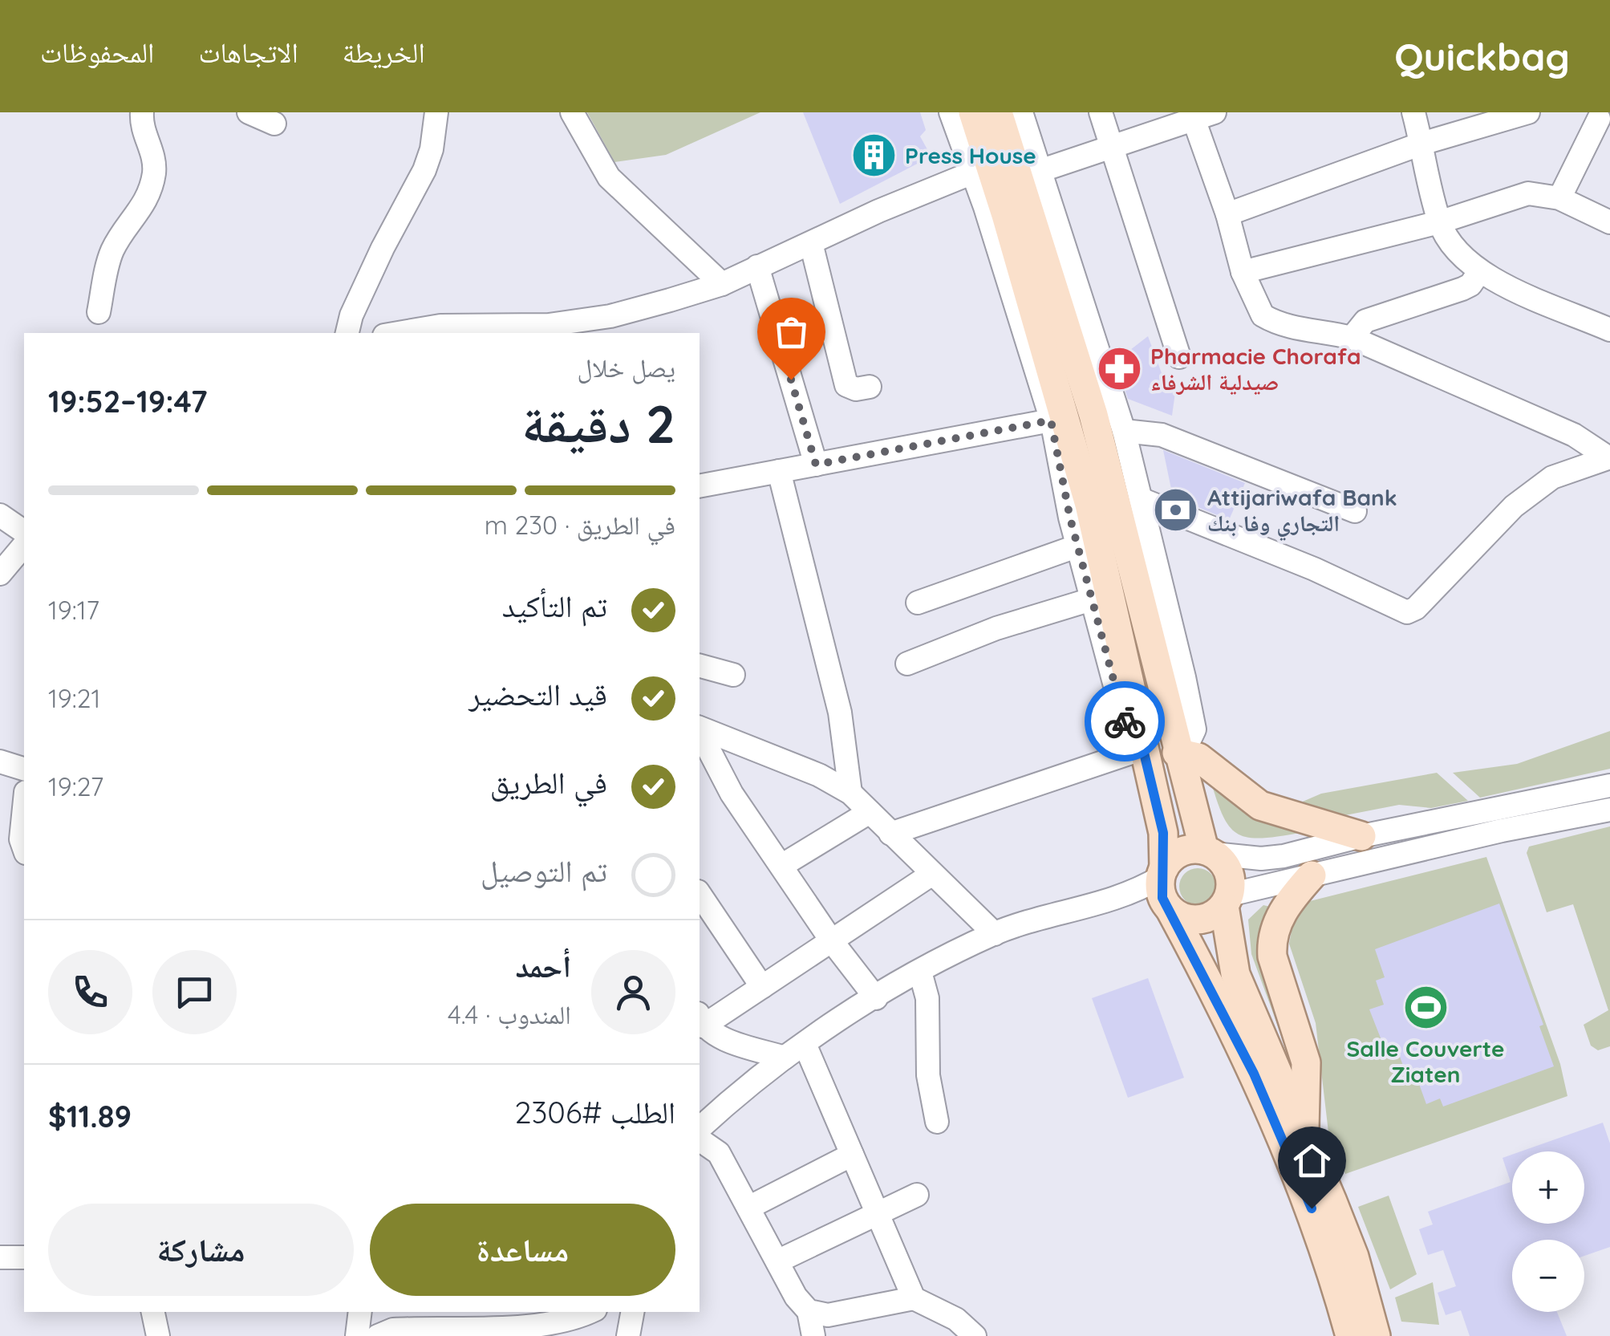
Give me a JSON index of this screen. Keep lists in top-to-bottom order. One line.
{"places":{"building":["Press House"],"pharmacy":["Pharmacie Chorafa صيدلية الشرفاء"],"bank":["Attijariwafa Bank التجاري وفا بنك"],"sports":["Salle Couverte Ziaten"]},"page":{"header":"Quickbag","nav":["الخريطة","الاتجاهات","المحفوظات"],"heading":["2 دقيقة","يصل خلال","19:47–19:52"],"panel":["أحمد","المندوب · 4.4","الطلب #2306","$11.89"],"bar":"في الطريق · 230 m","list":[["تم التأكيد","19:17"],["قيد التحضير","19:21"],["في الطريق","19:27"],"تم التوصيل"],"map_buttons":["+","−"],"buttons":["مساعدة","مشاركة"]}}
